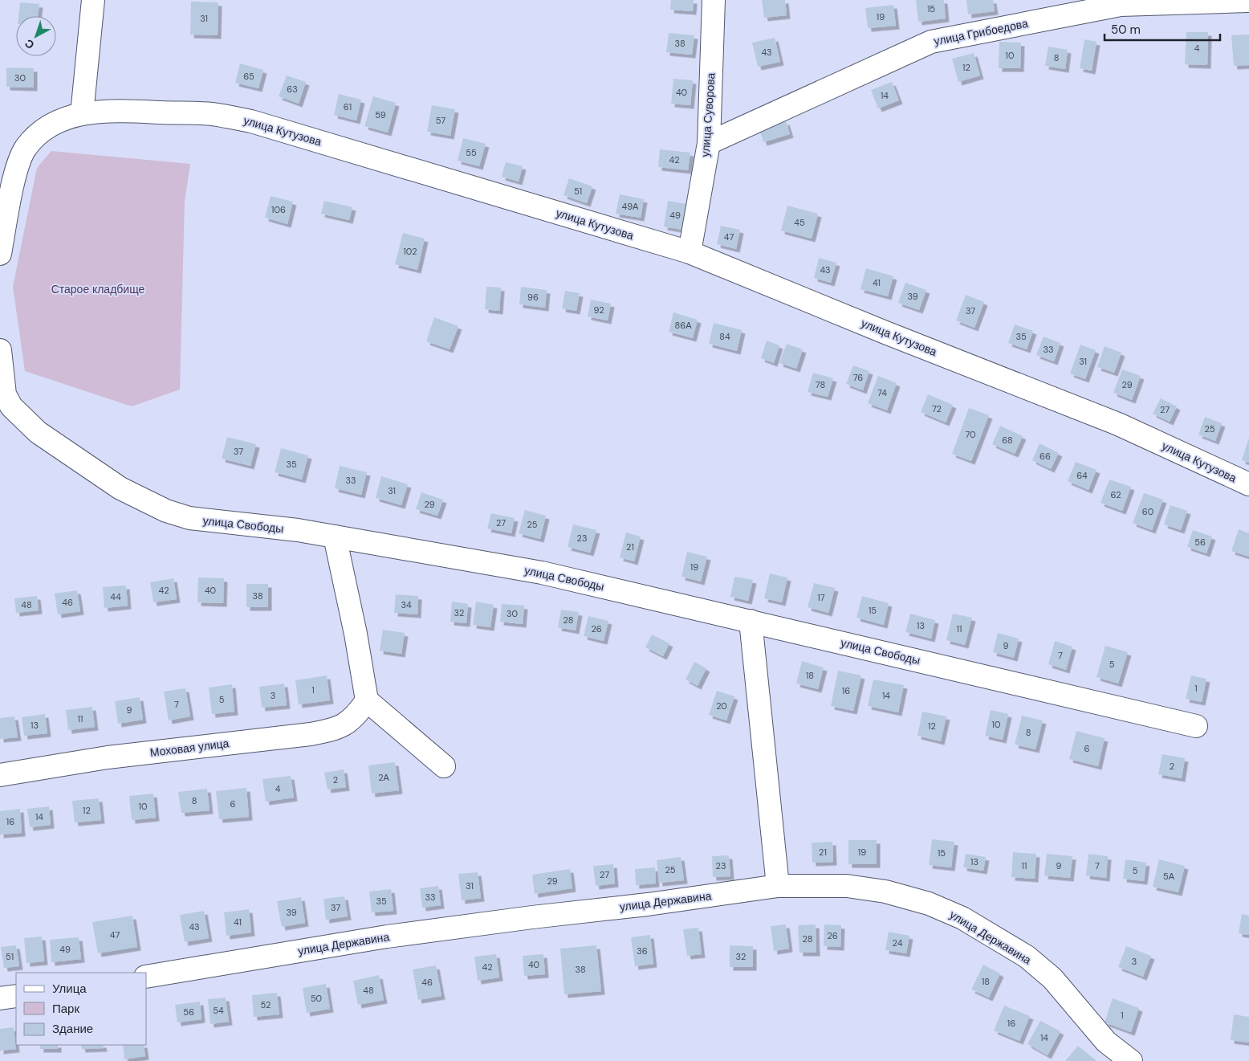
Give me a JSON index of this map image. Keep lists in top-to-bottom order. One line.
{"streets":{"street":["улица Грибоедова","улица Суворова","улица Кутузова","улица Свободы","Моховая улица","улица Державина"]},"crossings":[["улица Грибоедова","улица Суворова"],["улица Суворова","улица Кутузова"]],"parks":["Старое кладбище"],"house_numbers":["15","19","31","38","4","43","10","8","12","65","30","63","40","14","61","59","57","55","42","51","49А","106","49","45","47","102","43","41","39","96","92","37","86А","84","35","33","31","76","78","29","74","72","27","25","70","68","37","66","35","64","33","31","62","29","60","27","25","23","56","21","19","42","40","38","44","17","46","48","34","15","32","30","28","13","26","11","9","7","5","18","1","1","16","3","14","5","7","20","9","11","10","13","12","8","6","2","2А","2","4","8","6","10","12","14","16","21","19","15","13","23","11","9","7","25","5","27","5А","29","31","33","35","37","39","41","43","47","26","28","24","49","36","51","32","3","40","42","38","18","46","48","50","52","54","56","1","16","14"],"legend":["Улица","Парк","Здание"],"scale_bar":"50 m","north":"bottom left"}
